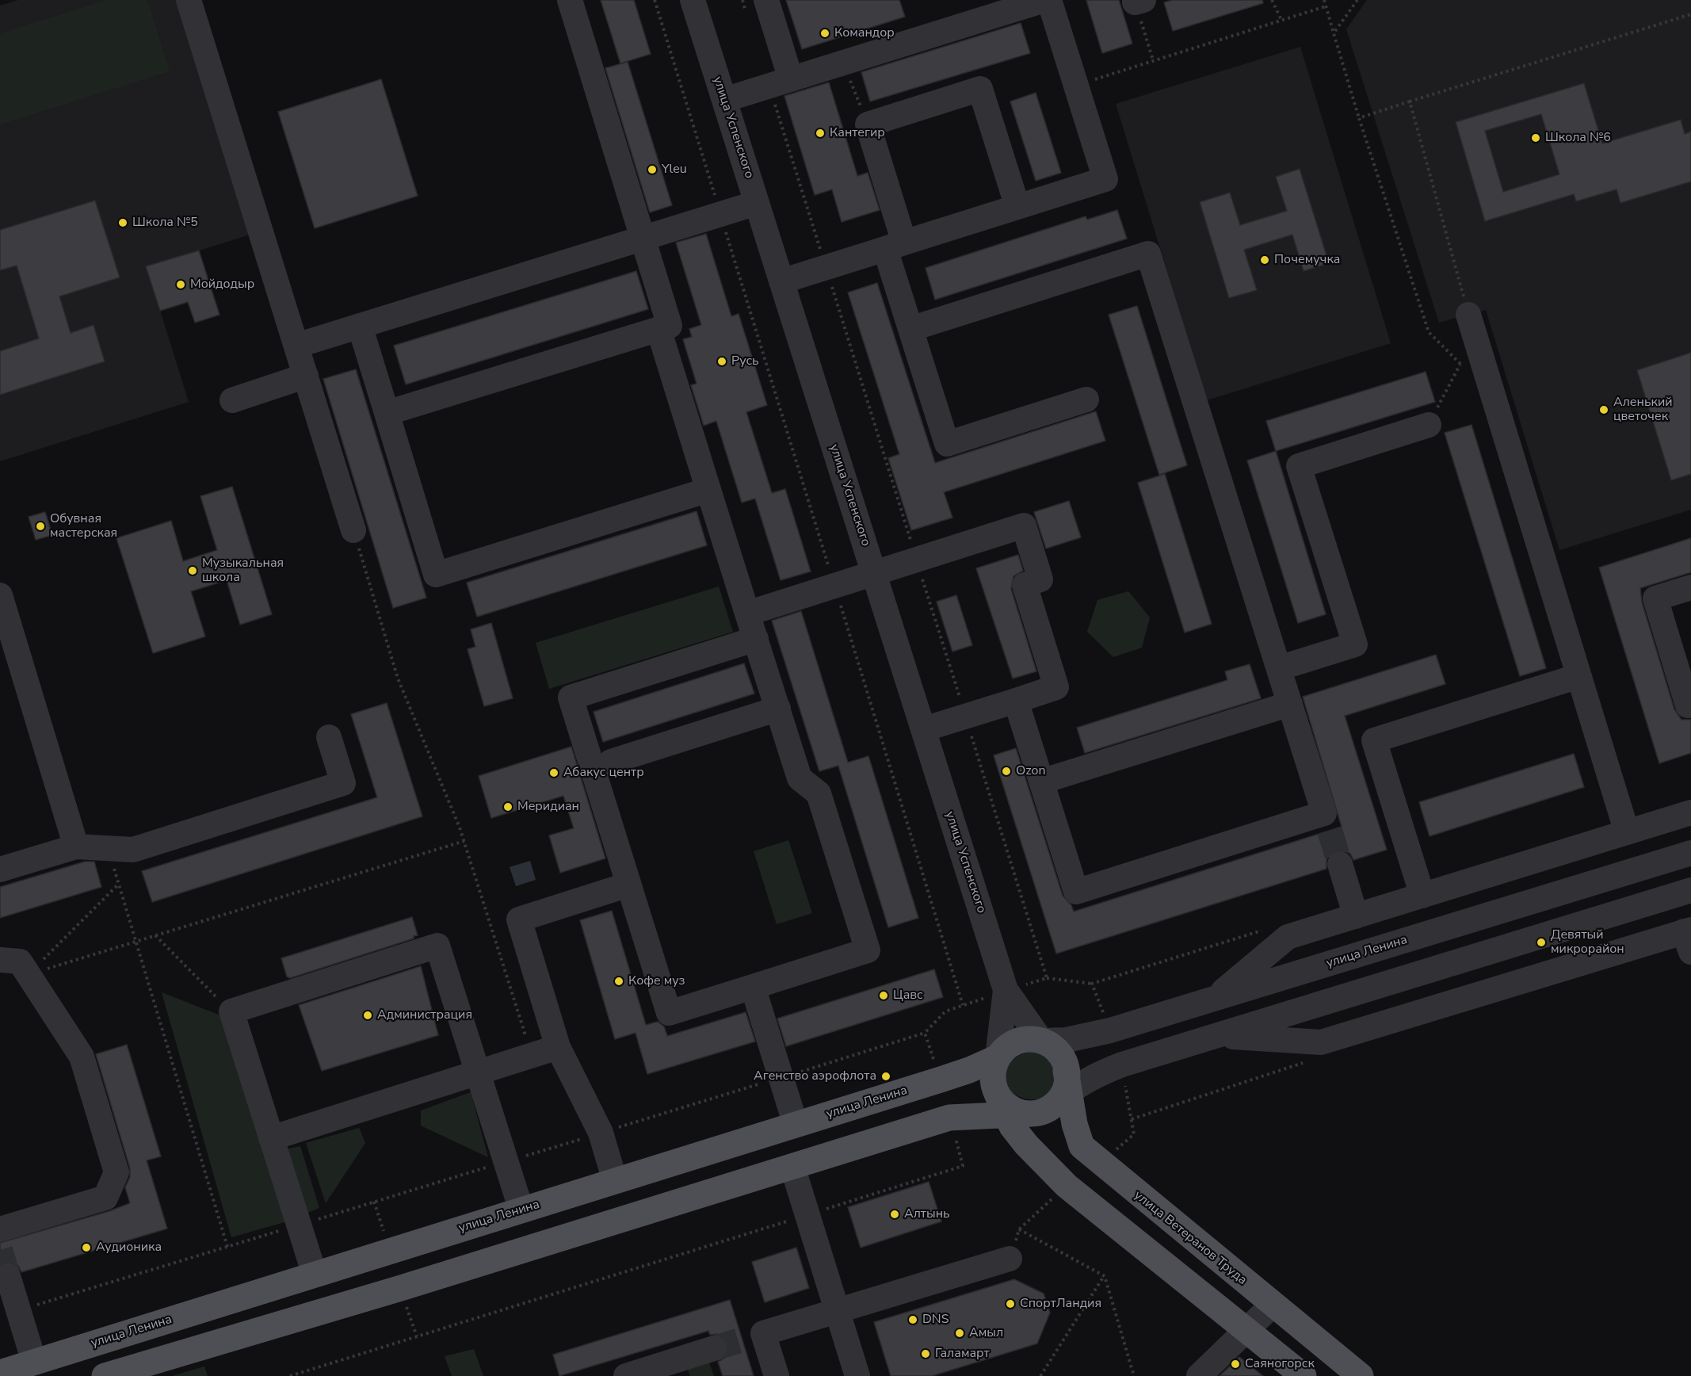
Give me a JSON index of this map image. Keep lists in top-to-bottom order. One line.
{"streets":{"main road":["улица Ленина","улица Ветеранов Труда"],"street":["улица Успенского"]},"crossings":[["улица Ленина","улица Ветеранов Труда"]],"places":["Командор","Кантегир","Школа №6","Yleu","Школа №5","Почемучка","Мойдодыр","Русь","Аленький цветочек","Обувная мастерская","Музыкальная школа","Ozon","Абакус центр","Меридиан","Девятый микрорайон","Кофе муз","Цавс","Администрация","Агенство аэрофлота","Алтынь","Аудионика","СпортЛандия","DNS","Амыл","Галамарт","Саяногорск"]}
